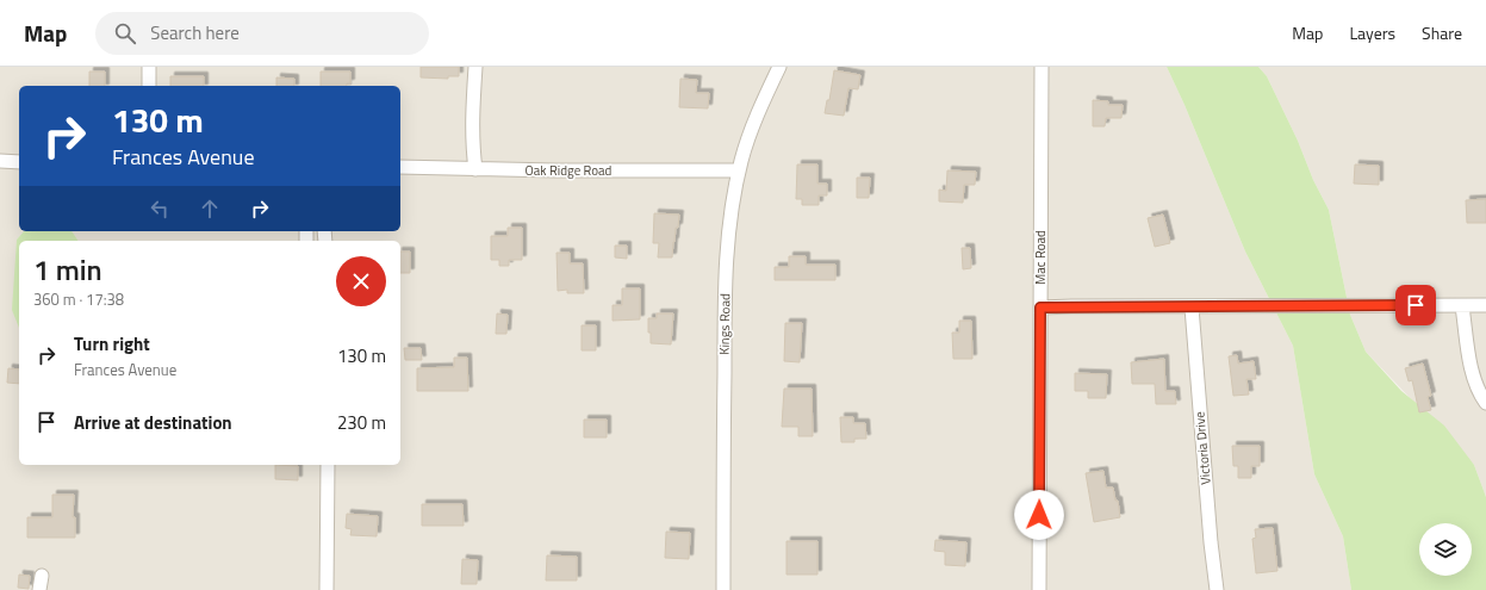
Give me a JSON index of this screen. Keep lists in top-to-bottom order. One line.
{"streets":{"street":["Oak Ridge Road","Mac Road","Kings Road","Victoria Drive"]},"crossings":[["Oak Ridge Road","Kings Road"]],"page":{"header":"Map","search":"Search here","nav":["Map","Layers","Share"],"turn":["130 m","Frances Avenue"],"heading":["1 min","360 m · 17:38"],"list":[{"name":"Turn right","note":"Frances Avenue","value":"130 m"},{"name":"Arrive at destination","value":"230 m"}]}}
